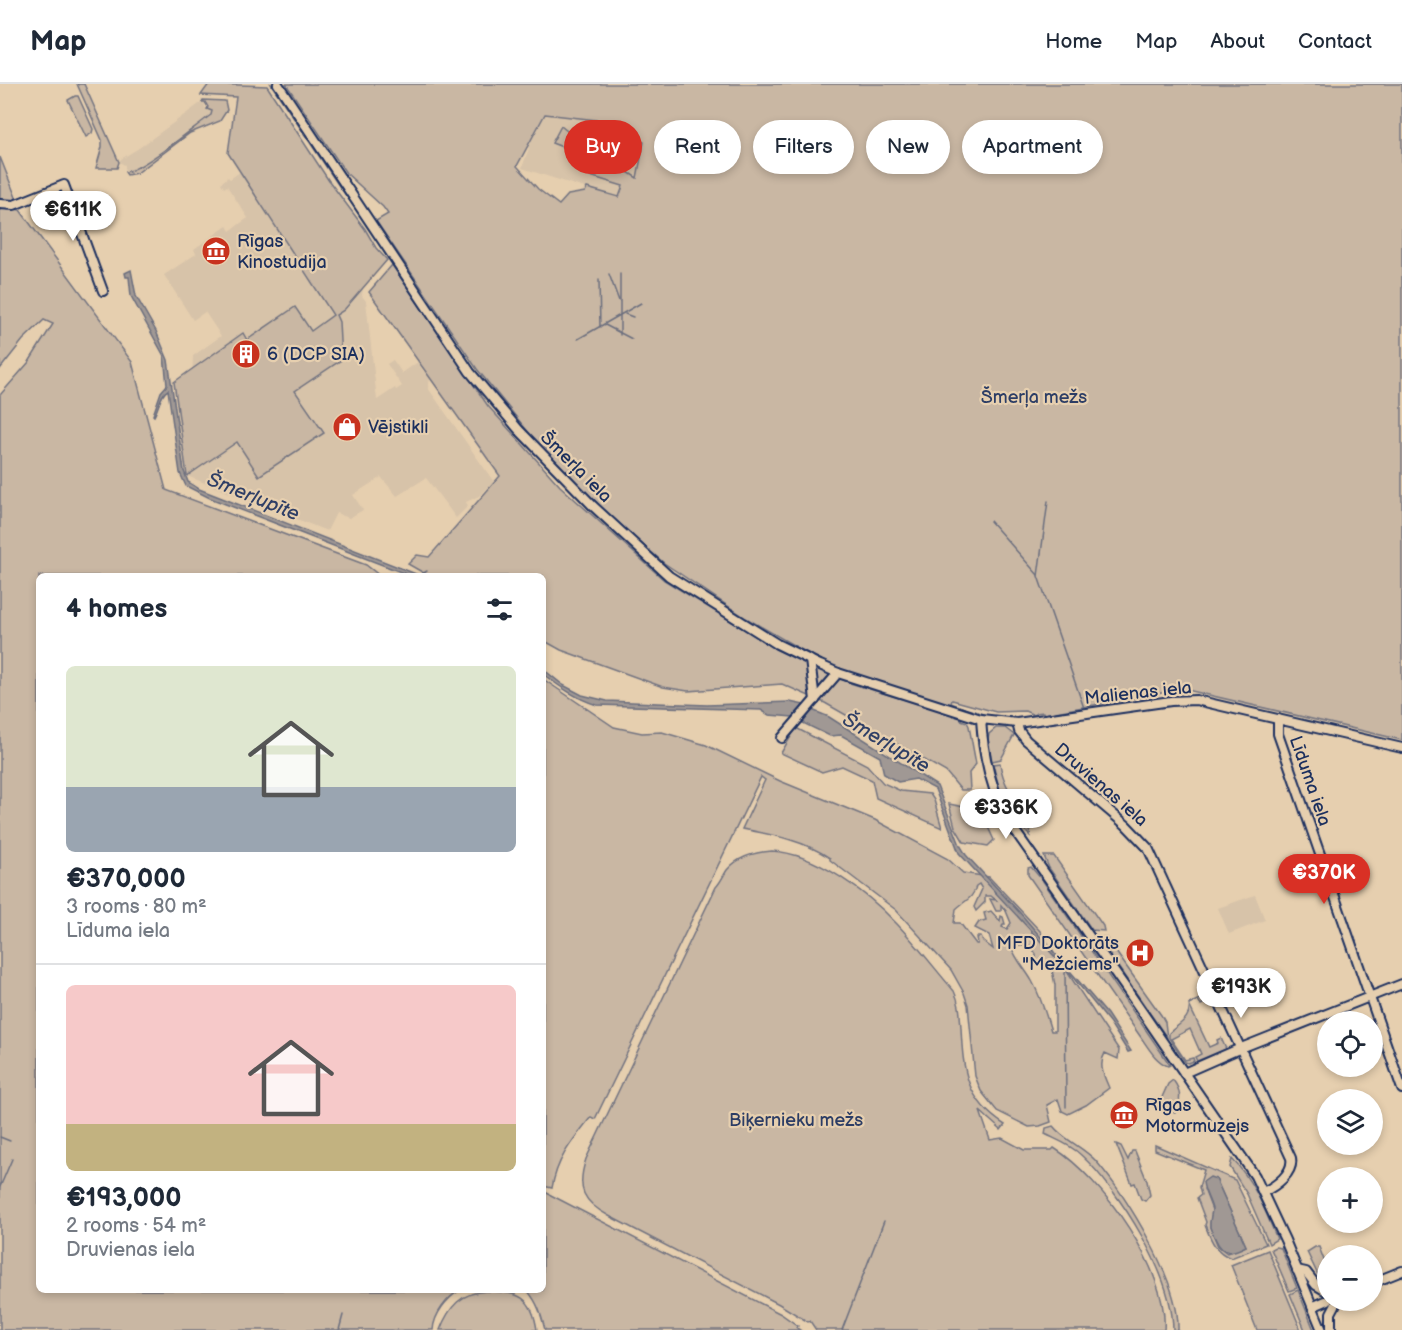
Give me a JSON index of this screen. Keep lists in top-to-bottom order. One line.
{"streets":{"street":["Šmerļa iela","Malienas iela","Līduma iela","Druvienas iela"]},"crossings":[["Šmerļa iela","Malienas iela"],["Malienas iela","Līduma iela"],["Malienas iela","Druvienas iela"]],"water":["Šmerļupīte"],"parks":["Šmerļa mežs","Biķernieku mežs"],"places":{"museum":["Rīgas Kinostudija","Rīgas Motormuzejs"],"building":["6 (DCP SIA)"],"shop":["Vējstikli"],"hospital":["MFD Doktorāts \"Mežciems\""]},"page":{"header":"Map","nav":["Home","Map","About","Contact"],"chip":["Buy","Rent","Filters","New","Apartment"],"price":["€611K","€336K","€370K","€193K"],"heading":"4 homes","list":[{"name":"€370,000","note":"3 rooms · 80 m² · Līduma iela"},{"name":"€193,000","note":"2 rooms · 54 m² · Druvienas iela"}],"map_buttons":["+","−"]}}
